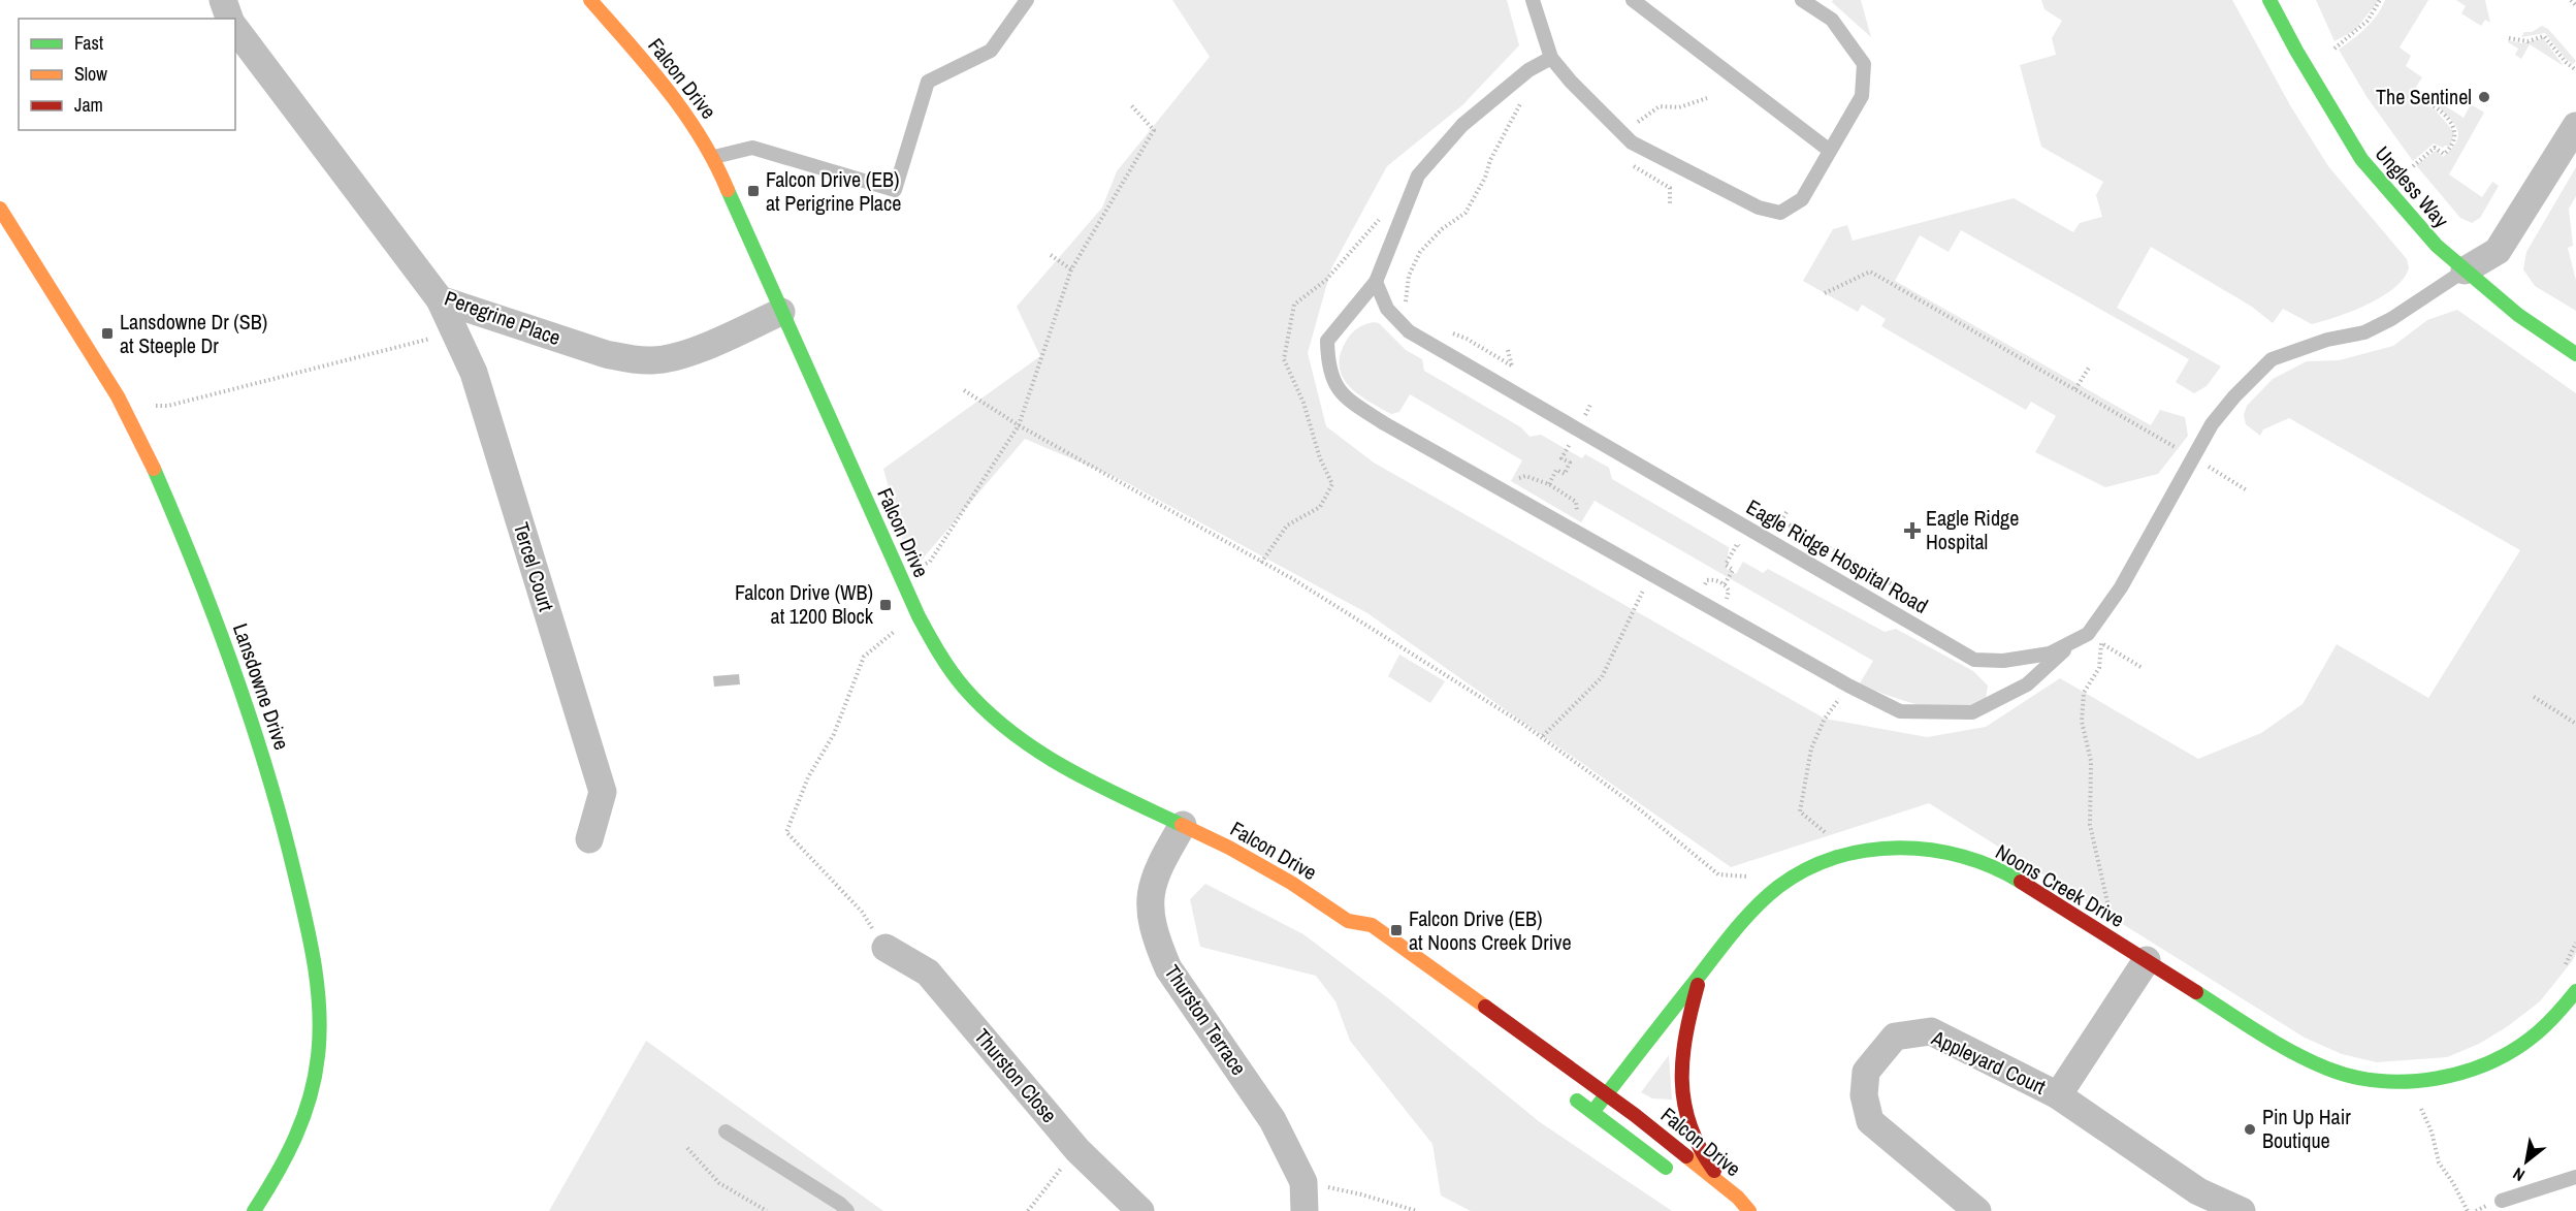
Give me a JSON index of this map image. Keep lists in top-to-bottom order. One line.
{"streets":{"street":["Falcon Drive","Ungless Way","Peregrine Place","Tercel Court","Lansdowne Drive","Noons Creek Drive","Thurston Terrace","Appleyard Court","Thurston Close"],"lane":["Eagle Ridge Hospital Road"]},"crossings":[["Falcon Drive","Peregrine Place"],["Falcon Drive","Noons Creek Drive"],["Falcon Drive","Thurston Terrace"],["Ungless Way","Eagle Ridge Hospital Road"],["Peregrine Place","Tercel Court"],["Noons Creek Drive","Appleyard Court"]],"places":{"other":["The Sentinel","Pin Up Hair Boutique"],"transit":["Falcon Drive (EB) at Perigrine Place","Lansdowne Dr (SB) at Steeple Dr","Falcon Drive (WB) at 1200 Block","Falcon Drive (EB) at Noons Creek Drive"],"health":["Eagle Ridge Hospital"]},"legend":["Fast","Slow","Jam"],"north":"bottom left"}
